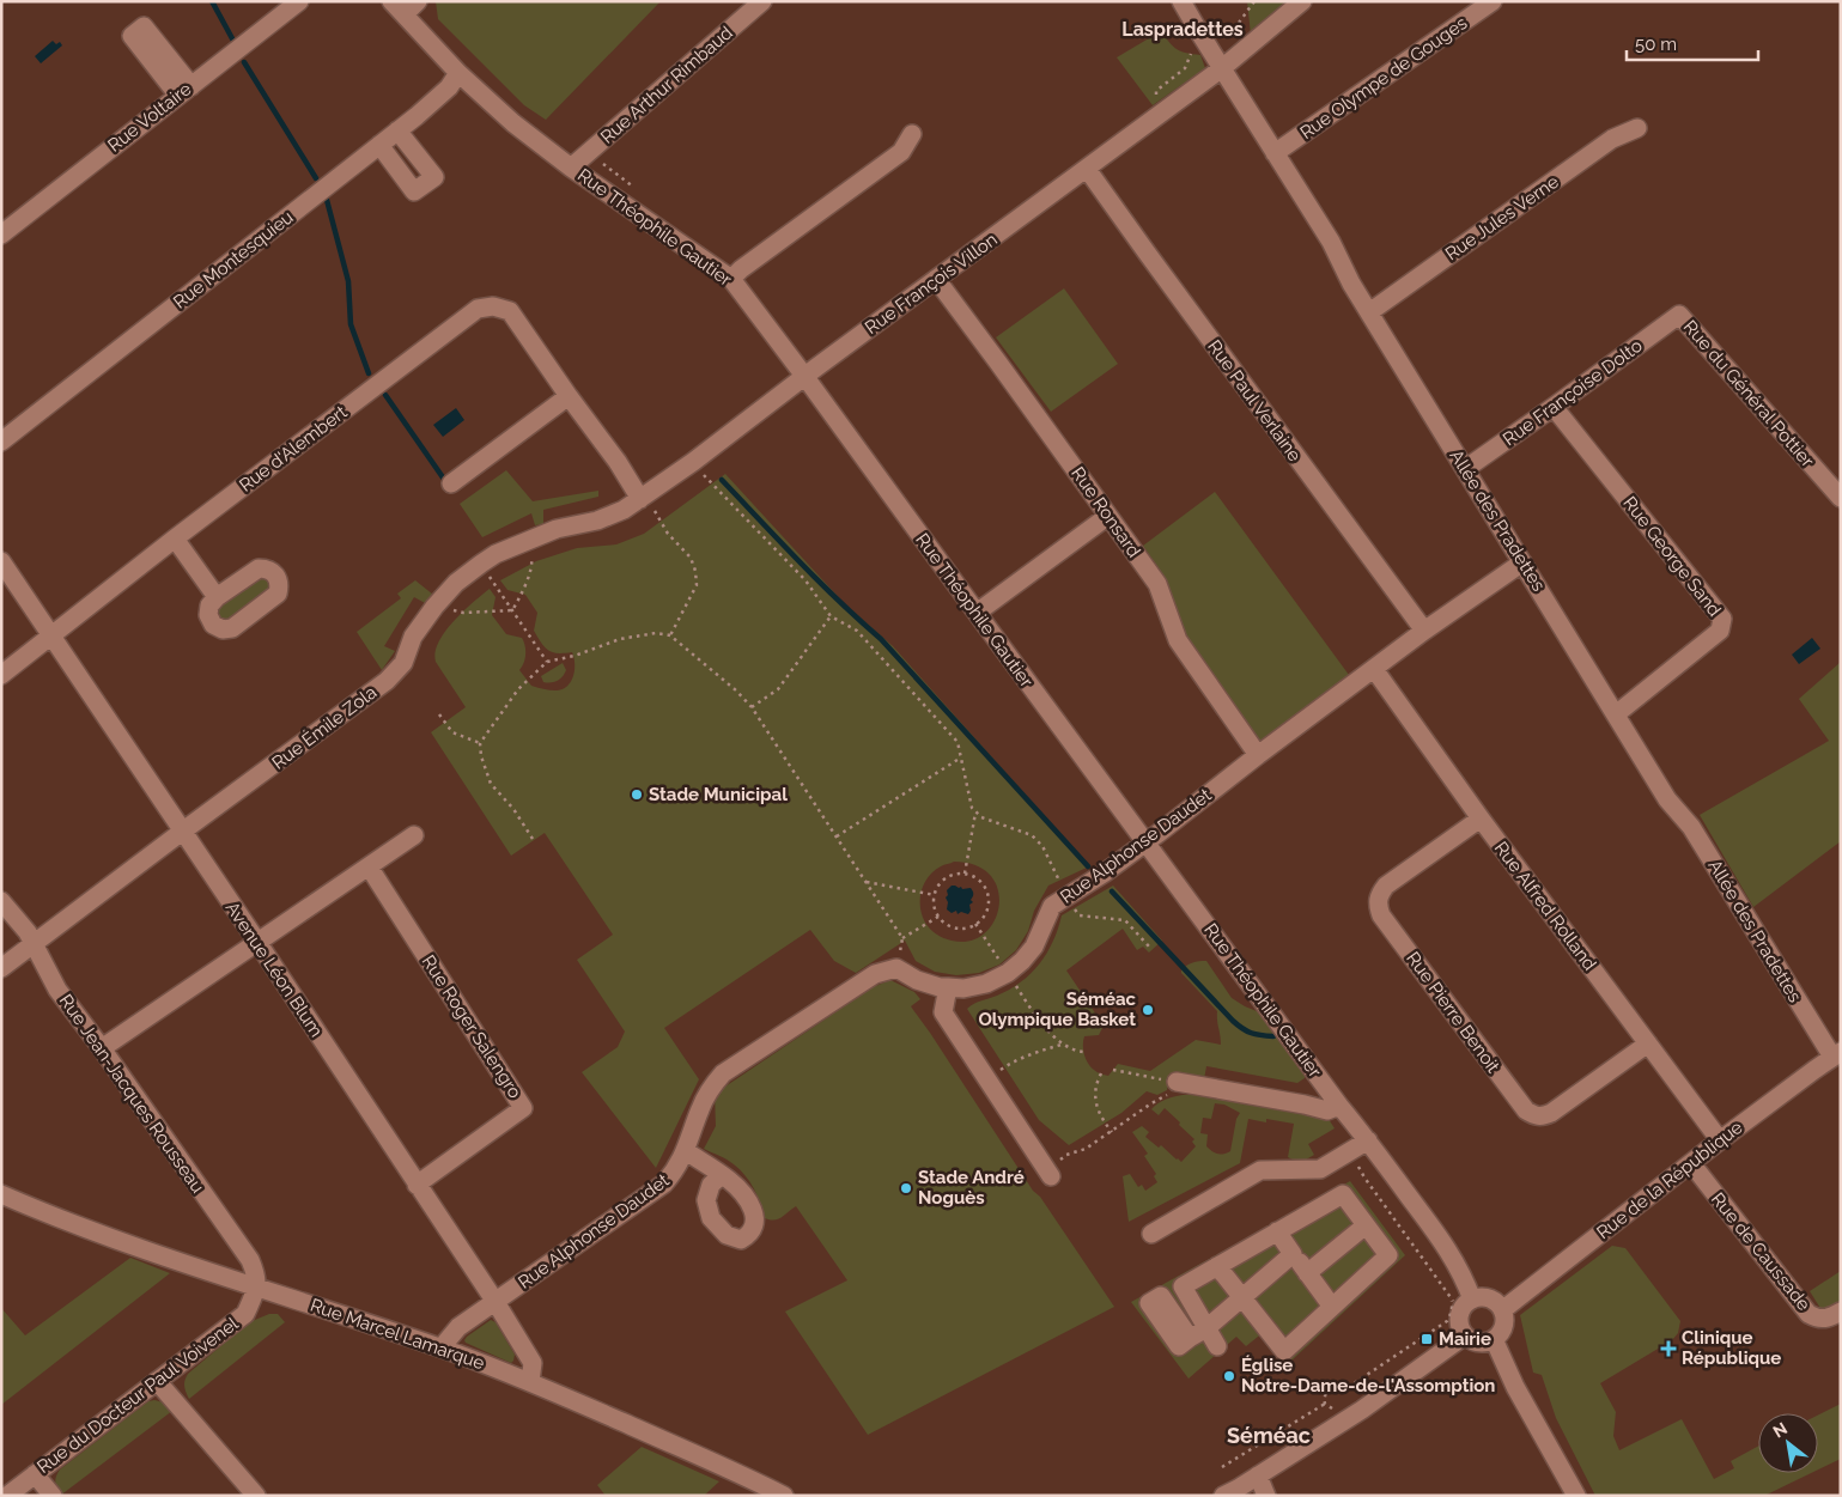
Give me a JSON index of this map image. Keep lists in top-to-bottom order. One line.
{"streets":{"street":["Rue Olympe de Gouges","Rue Arthur Rimbaud","Rue Voltaire","Rue Jules Verne","Rue Théophile Gautier","Rue Montesquieu","Rue François Villon","Rue Françoise Dolto","Rue du Général Pottier","Rue Paul Verlaine","Rue d'Alembert","Rue Ronsard","Allée des Pradettes","Rue George Sand","Rue Émile Zola","Rue Alphonse Daudet","Rue Alfred Rolland","Avenue Léon Blum","Rue Pierre Benoit","Rue Roger Salengro","Rue Jean-Jacques Rousseau","Rue de la République","Rue de Caussade","Rue Marcel Lamarque","Rue du Docteur Paul Voivenel"]},"crossings":[["Rue Olympe de Gouges","Allée des Pradettes"],["Rue Arthur Rimbaud","Rue Théophile Gautier"],["Rue Jules Verne","Allée des Pradettes"],["Rue Théophile Gautier","Rue Montesquieu"],["Rue Théophile Gautier","Rue François Villon"],["Rue Théophile Gautier","Rue Alphonse Daudet"],["Rue Théophile Gautier","Rue de la République"],["Rue François Villon","Rue Paul Verlaine"],["Rue François Villon","Rue d'Alembert"],["Rue François Villon","Rue Ronsard"],["Rue François Villon","Allée des Pradettes"],["Rue François Villon","Rue Émile Zola"],["Rue Françoise Dolto","Rue du Général Pottier"],["Rue Françoise Dolto","Allée des Pradettes"],["Rue Françoise Dolto","Rue George Sand"],["Rue Paul Verlaine","Rue Alphonse Daudet"],["Rue d'Alembert","Rue Émile Zola"],["Rue d'Alembert","Avenue Léon Blum"],["Rue Ronsard","Rue Alphonse Daudet"],["Allée des Pradettes","Rue George Sand"],["Allée des Pradettes","Rue Alphonse Daudet"],["Allée des Pradettes","Rue de la République"],["Rue Émile Zola","Avenue Léon Blum"],["Rue Émile Zola","Rue Jean-Jacques Rousseau"],["Rue Alphonse Daudet","Rue Alfred Rolland"],["Rue Alphonse Daudet","Avenue Léon Blum"],["Rue Alphonse Daudet","Rue Marcel Lamarque"],["Rue Alfred Rolland","Rue Pierre Benoit"],["Rue Alfred Rolland","Rue de la République"],["Avenue Léon Blum","Rue Roger Salengro"],["Avenue Léon Blum","Rue Marcel Lamarque"],["Rue Jean-Jacques Rousseau","Rue Marcel Lamarque"],["Rue Jean-Jacques Rousseau","Rue du Docteur Paul Voivenel"],["Rue de la République","Rue de Caussade"],["Rue Marcel Lamarque","Rue du Docteur Paul Voivenel"]],"districts":["Laspradettes","Séméac"],"places":{"other":["Stade Municipal","Séméac Olympique Basket","Stade André Noguès","Église Notre-Dame-de-l'Assomption"],"transit":["Mairie"],"health":["Clinique République"]},"scale_bar":"50 m","north":"top left"}
